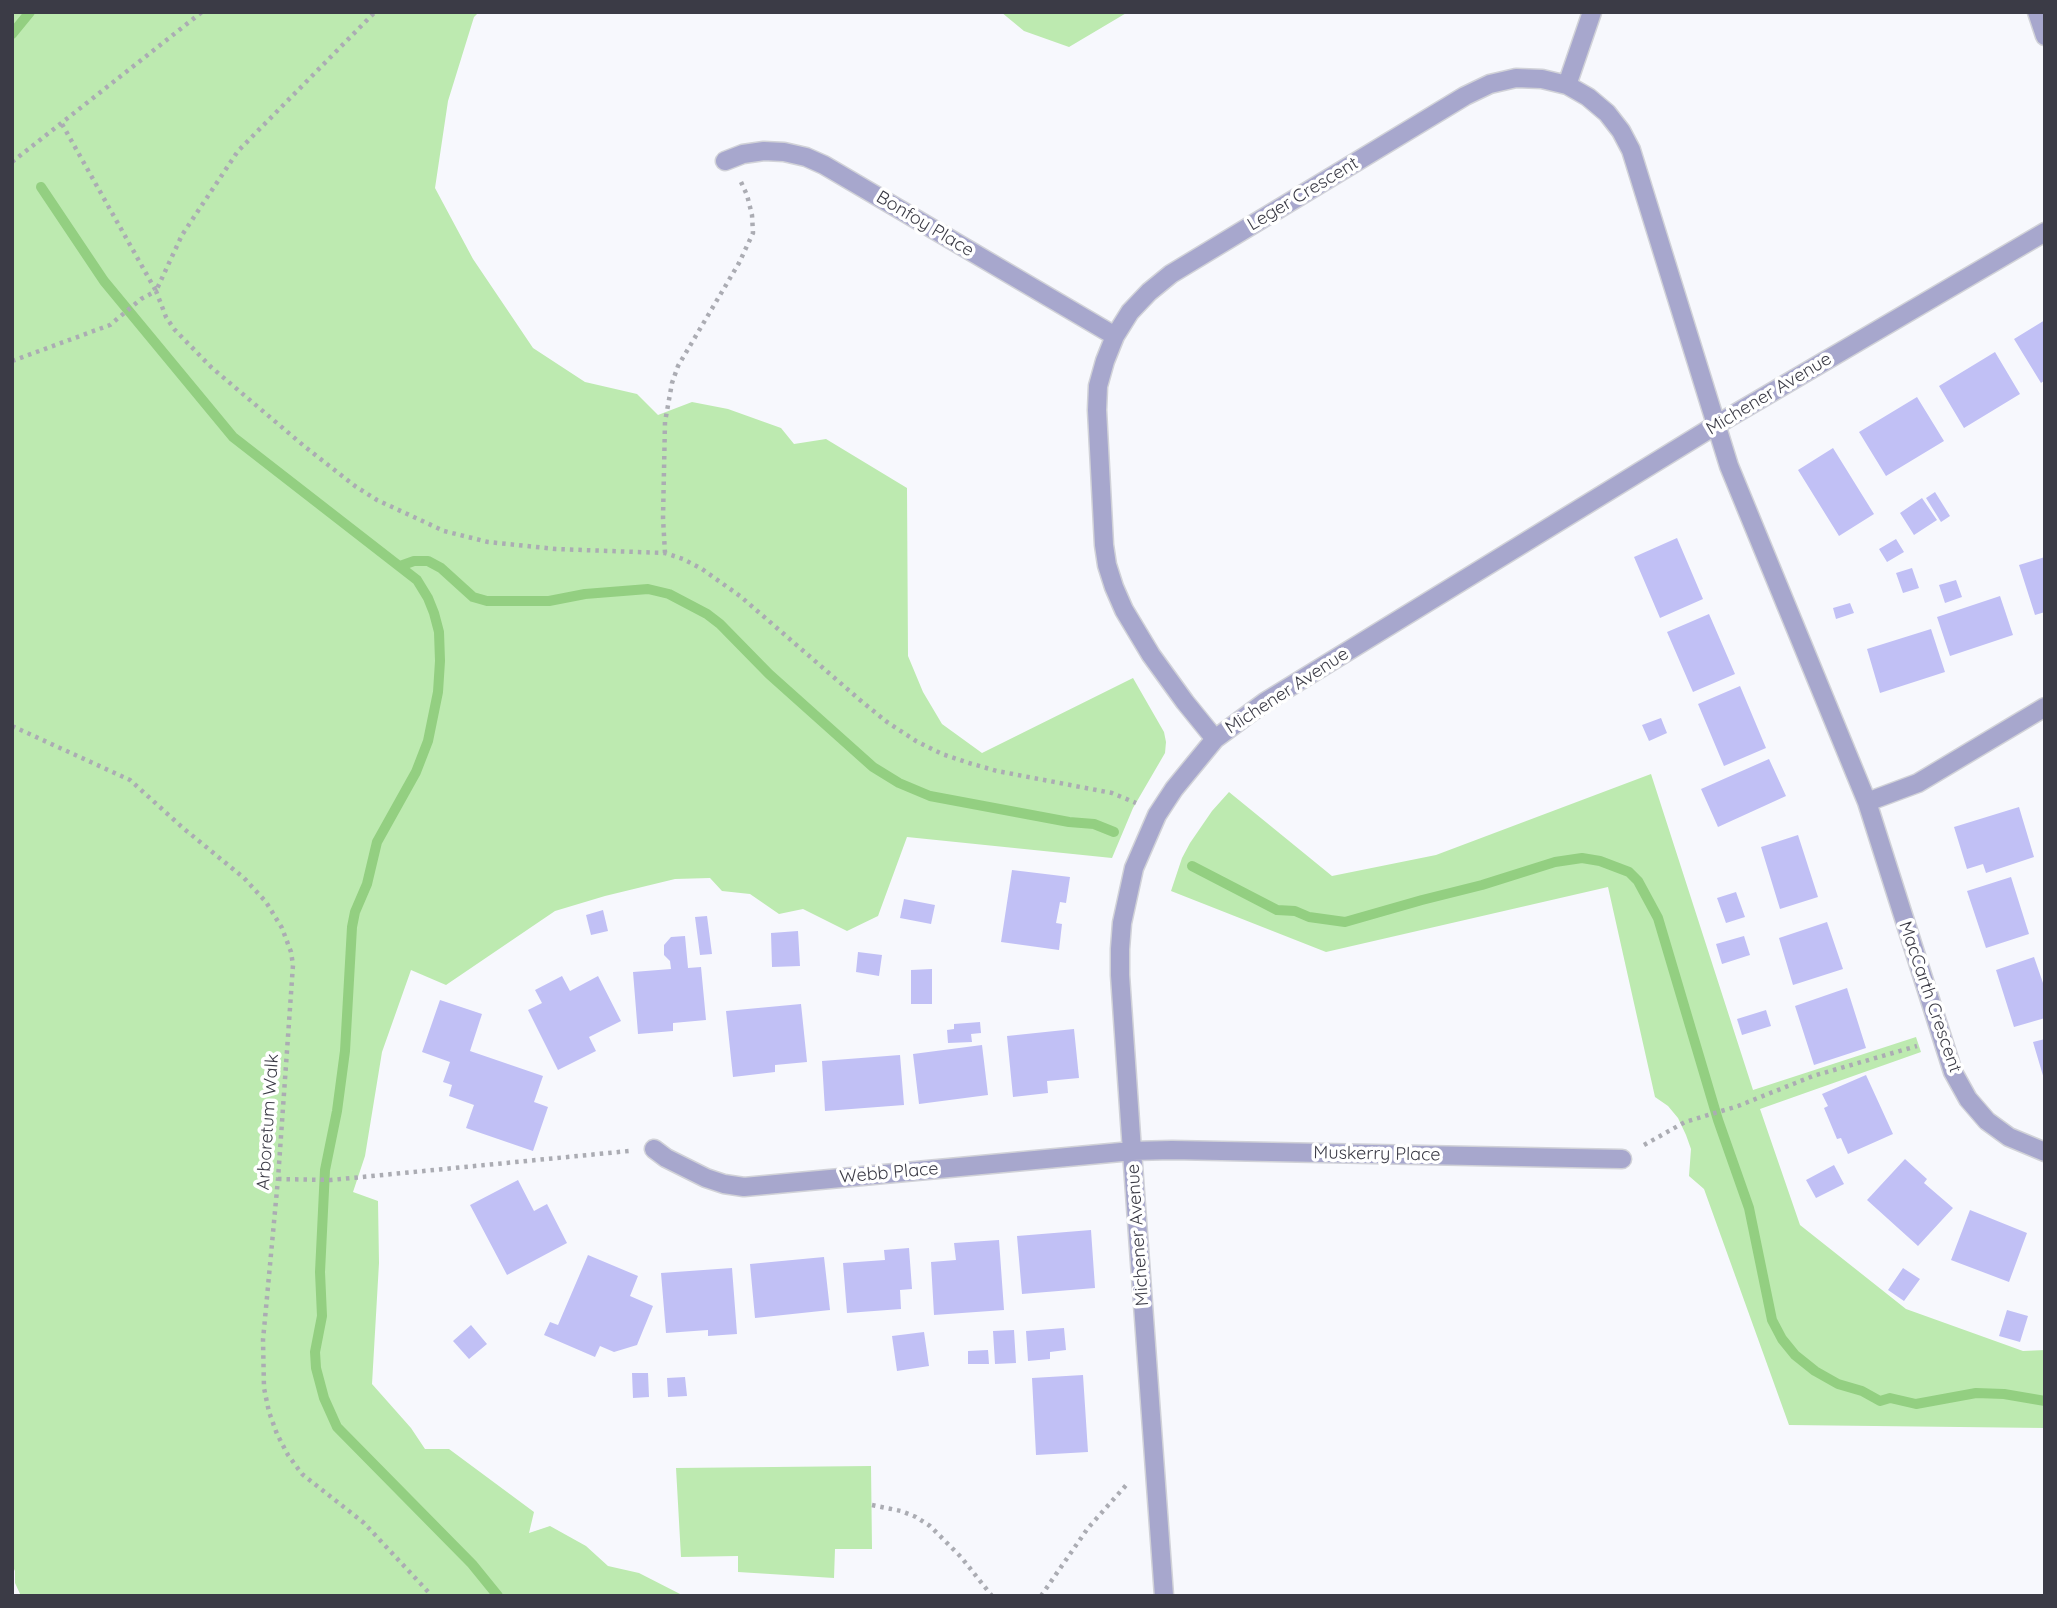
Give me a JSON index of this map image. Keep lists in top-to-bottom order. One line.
{"streets":{"street":["Leger Crescent","Bonfoy Place","Michener Avenue","MacCarth Crescent","Muskerry Place","Webb Place"],"path":["Arboretum Walk"]},"crossings":[["Leger Crescent","Bonfoy Place"],["Leger Crescent","Michener Avenue"],["Leger Crescent","MacCarth Crescent"],["Michener Avenue","MacCarth Crescent"],["Michener Avenue","Muskerry Place"],["Michener Avenue","Webb Place"],["Muskerry Place","Webb Place"]]}
